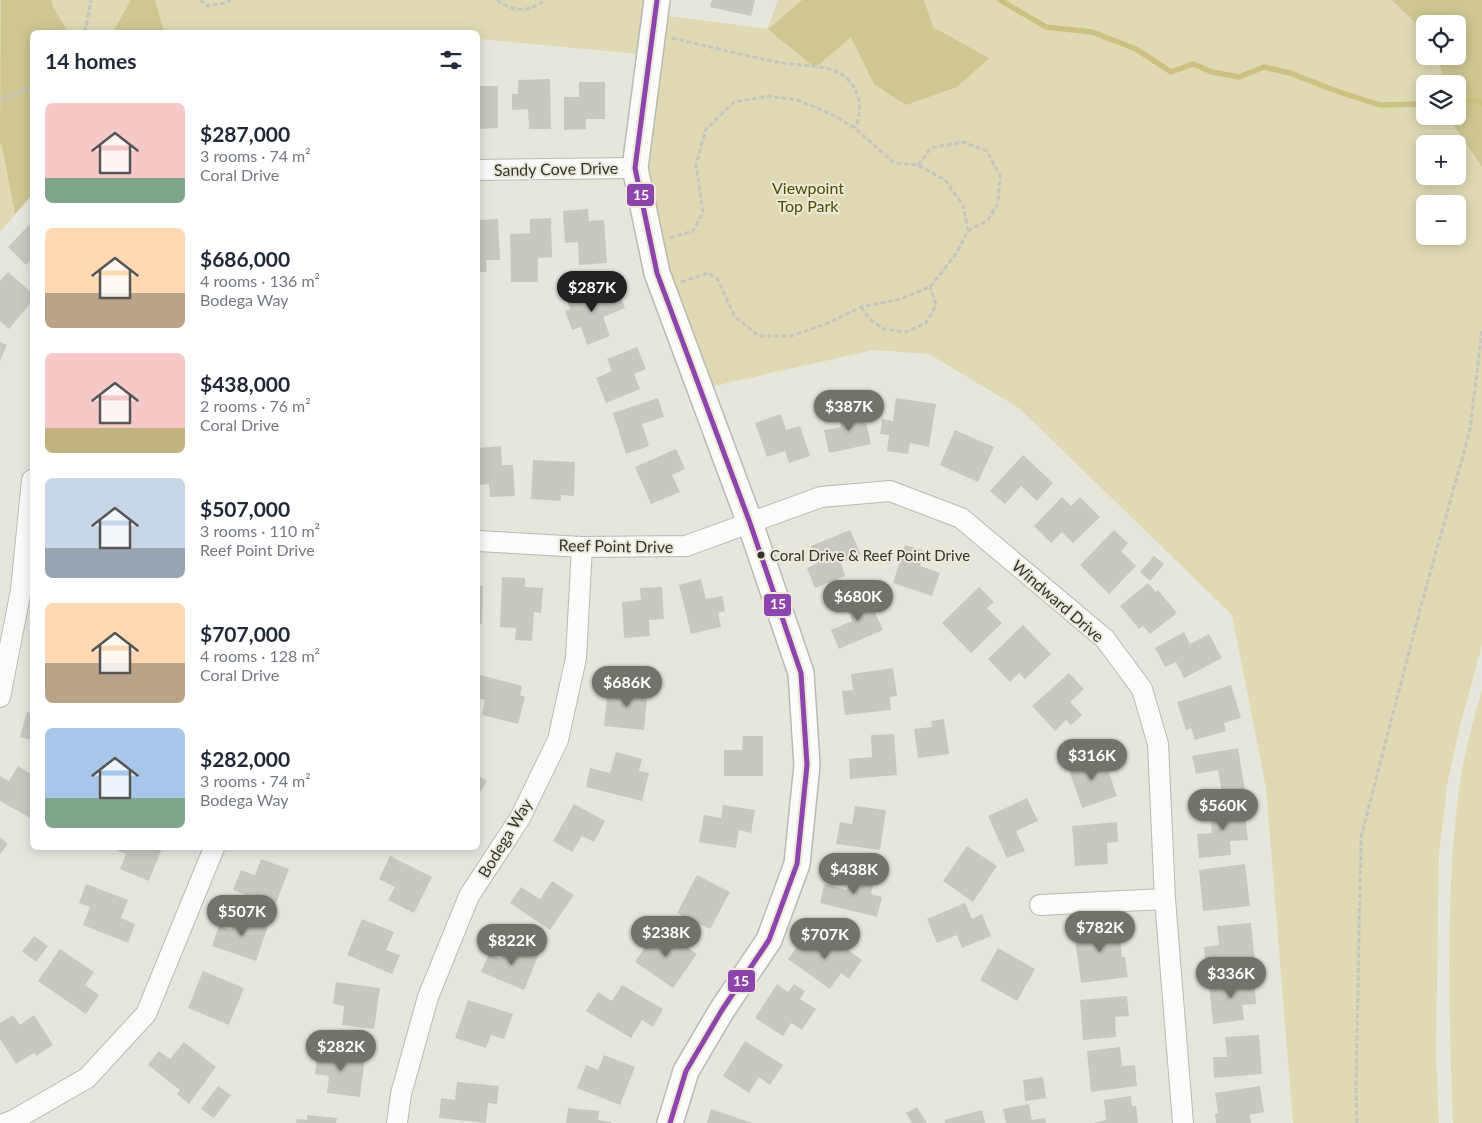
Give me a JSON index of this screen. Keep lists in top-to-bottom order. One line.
{"streets":{"street":["Sandy Cove Drive","Reef Point Drive","Windward Drive","Bodega Way"]},"crossings":[["Reef Point Drive","Windward Drive"],["Reef Point Drive","Bodega Way"]],"parks":["Viewpoint Top Park"],"places":["Coral Drive & Reef Point Drive"],"lines":["transit line 15"],"page":{"map_buttons":["+","−"],"heading":"14 homes","list":[{"name":"$287,000","note":"3 rooms · 74 m² · Coral Drive"},{"name":"$686,000","note":"4 rooms · 136 m² · Bodega Way"},{"name":"$438,000","note":"2 rooms · 76 m² · Coral Drive"},{"name":"$507,000","note":"3 rooms · 110 m² · Reef Point Drive"},{"name":"$707,000","note":"4 rooms · 128 m² · Coral Drive"},{"name":"$282,000","note":"3 rooms · 74 m² · Bodega Way"}],"price":["$287K","$387K","$680K","$686K","$316K","$560K","$438K","$507K","$782K","$238K","$707K","$822K","$336K","$282K"]}}
